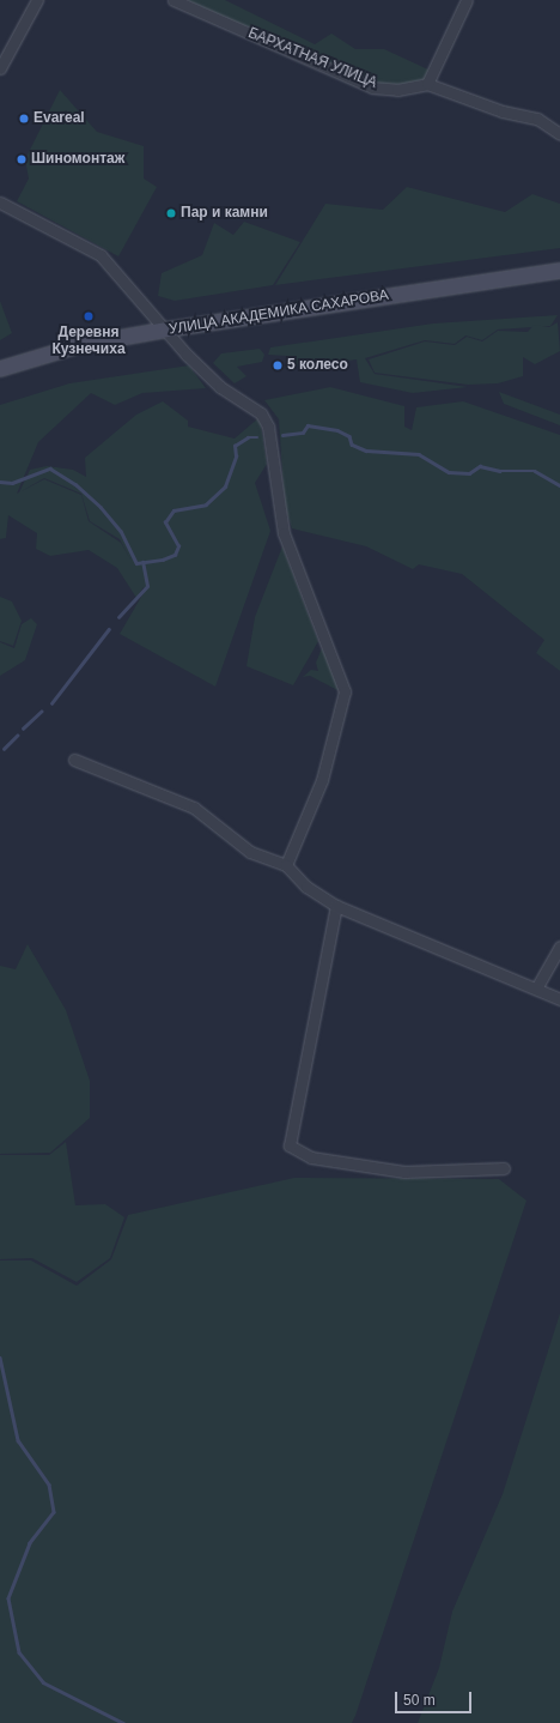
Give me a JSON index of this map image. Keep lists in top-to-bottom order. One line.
{"streets":{"main road":["УЛИЦА АКАДЕМИКА САХАРОВА"],"street":["БАРХАТНАЯ УЛИЦА"]},"places":["Evareal","Шиномонтаж","Пар и камни","Деревня Кузнечиха","5 колесо"],"scale_bar":"50 m"}
